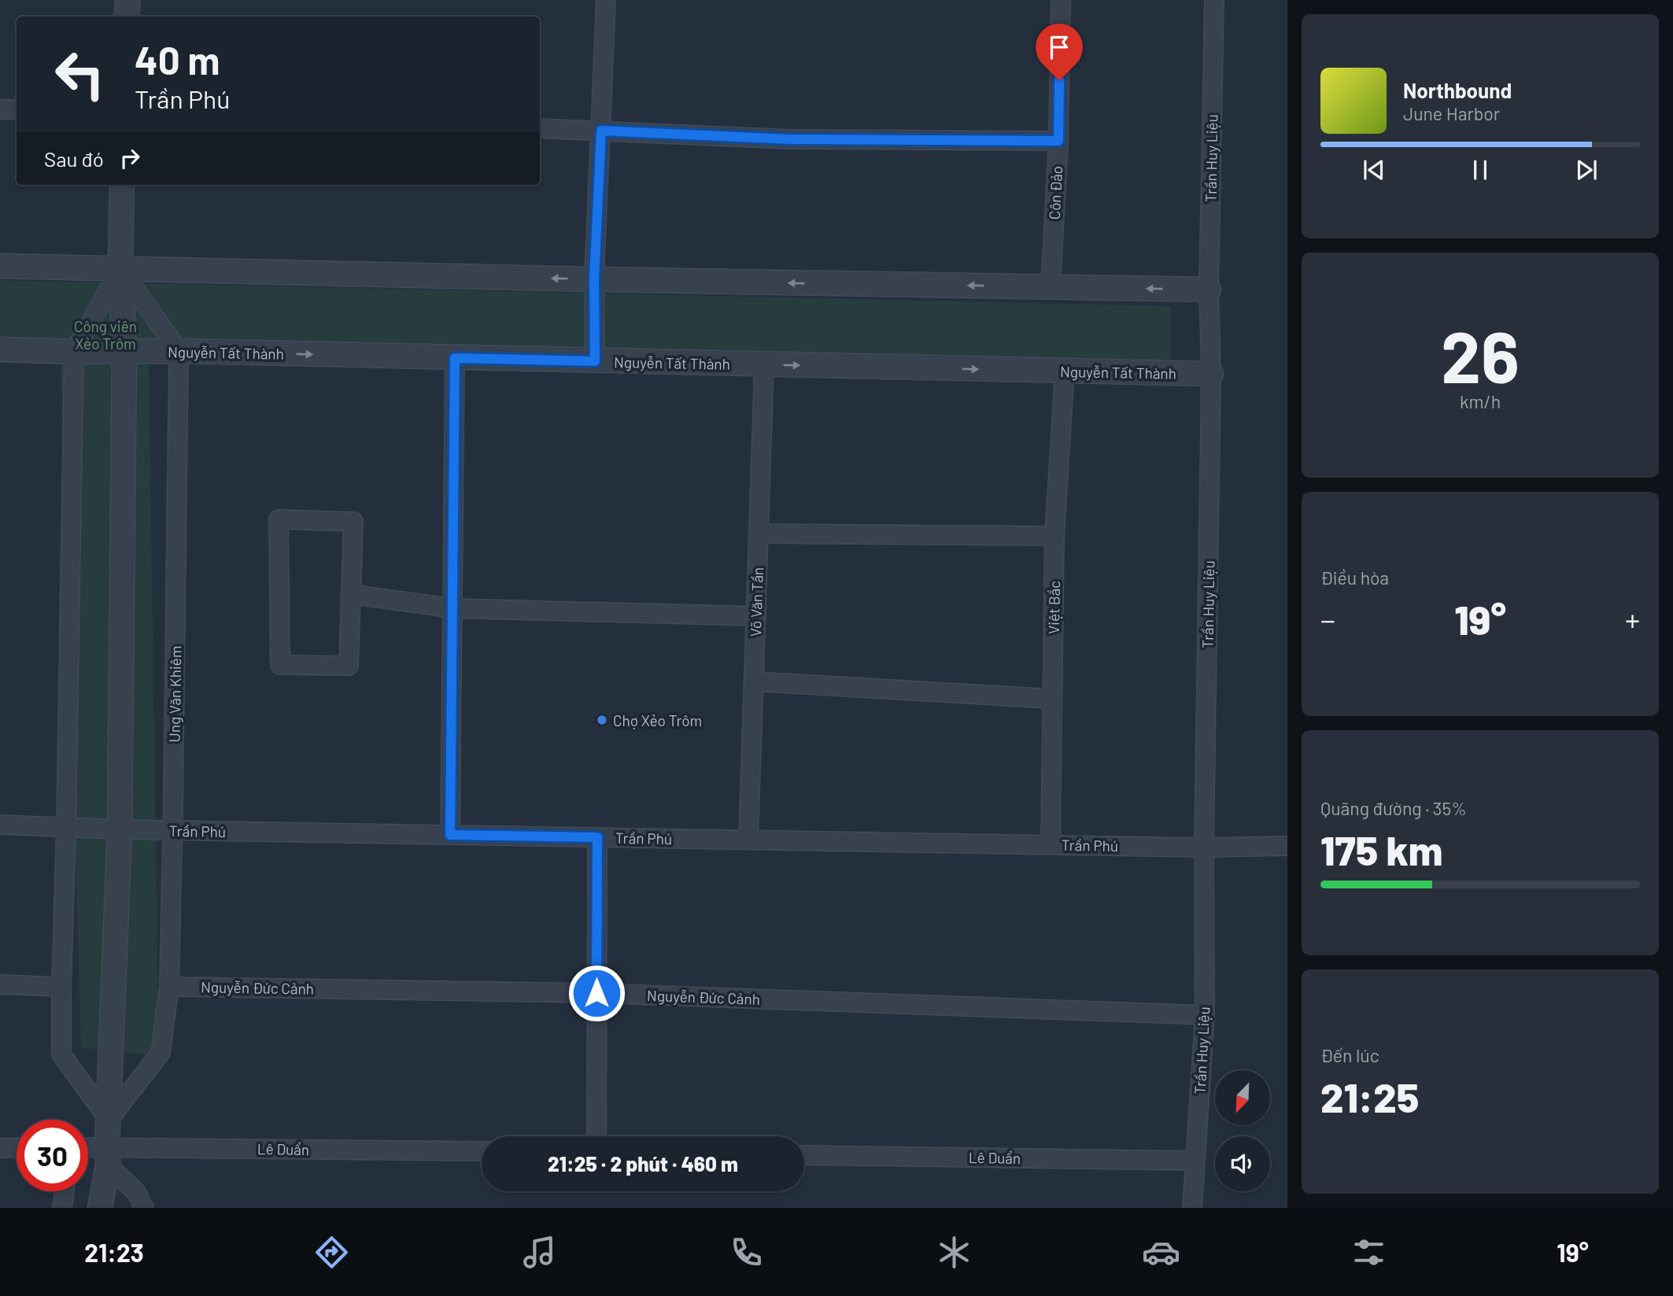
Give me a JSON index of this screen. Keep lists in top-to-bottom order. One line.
{"streets":{"street":["Trần Huy Liệu","Côn Đảo","Nguyễn Tất Thành","Võ Văn Tần","Việt Bắc","Ung Văn Khiêm","Trần Phú","Nguyễn Đức Cảnh","Lê Duẩn"]},"crossings":[["Trần Huy Liệu","Nguyễn Tất Thành"],["Trần Huy Liệu","Trần Phú"],["Trần Huy Liệu","Nguyễn Đức Cảnh"],["Trần Huy Liệu","Lê Duẩn"],["Nguyễn Tất Thành","Võ Văn Tần"],["Nguyễn Tất Thành","Việt Bắc"],["Nguyễn Tất Thành","Ung Văn Khiêm"],["Võ Văn Tần","Trần Phú"],["Việt Bắc","Trần Phú"],["Ung Văn Khiêm","Trần Phú"],["Ung Văn Khiêm","Nguyễn Đức Cảnh"]],"parks":["Công viên Xẻo Trôm"],"places":["Chợ Xẻo Trôm"],"north":"bottom left","page":{"turn":["40 m","Trần Phú"],"song":["Northbound","June Harbor"],"then":"Sau đó","tile":[["26","km/h"],"Điều hòa",["Quãng đường · 35%","175 km"],["Đến lúc","21:25"]],"heat":["−","19°","+"],"limit":"30","trip":"21:25 · 2 phút · 460 m","tabs":["21:23","19°"]}}
